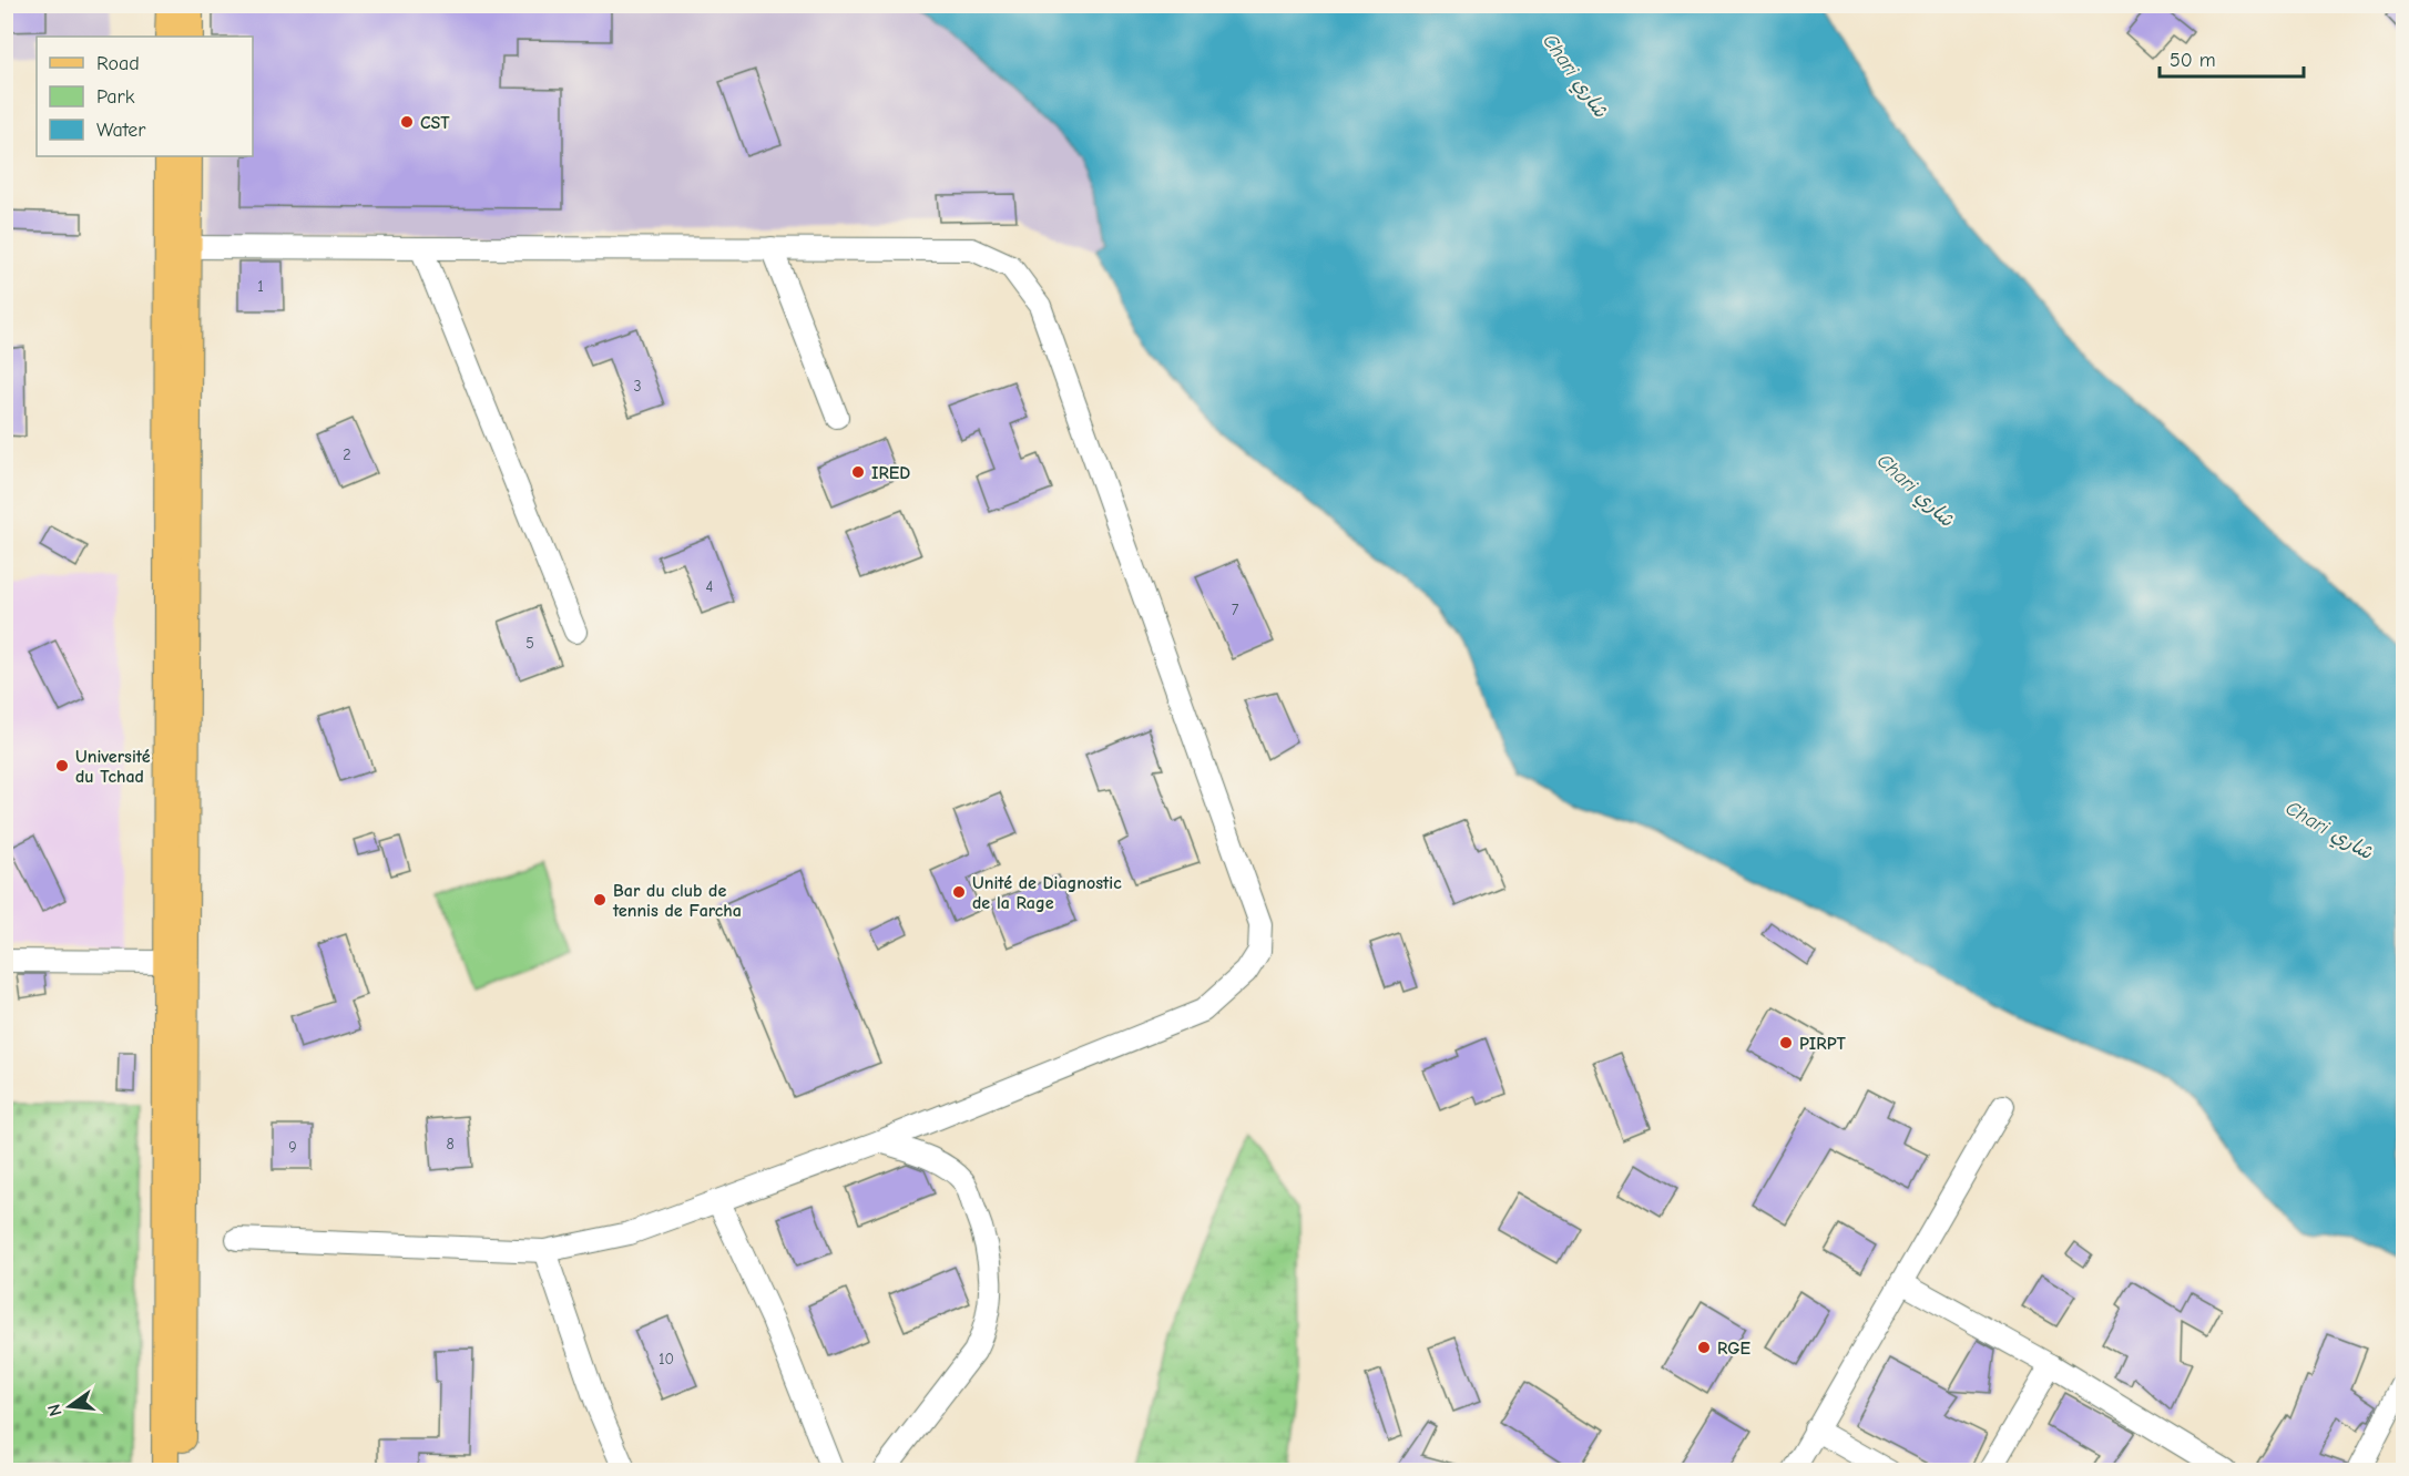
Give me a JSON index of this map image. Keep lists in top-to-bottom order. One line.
{"water":["Chari شاري"],"places":["CST","IRED","Université du Tchad","Unité de Diagnostic de la Rage","Bar du club de tennis de Farcha","PIRPT","RGE"],"house_numbers":["1","3","2","4","7","5","8","9","10"],"legend":["Road","Park","Water"],"scale_bar":"50 m","north":"left"}
